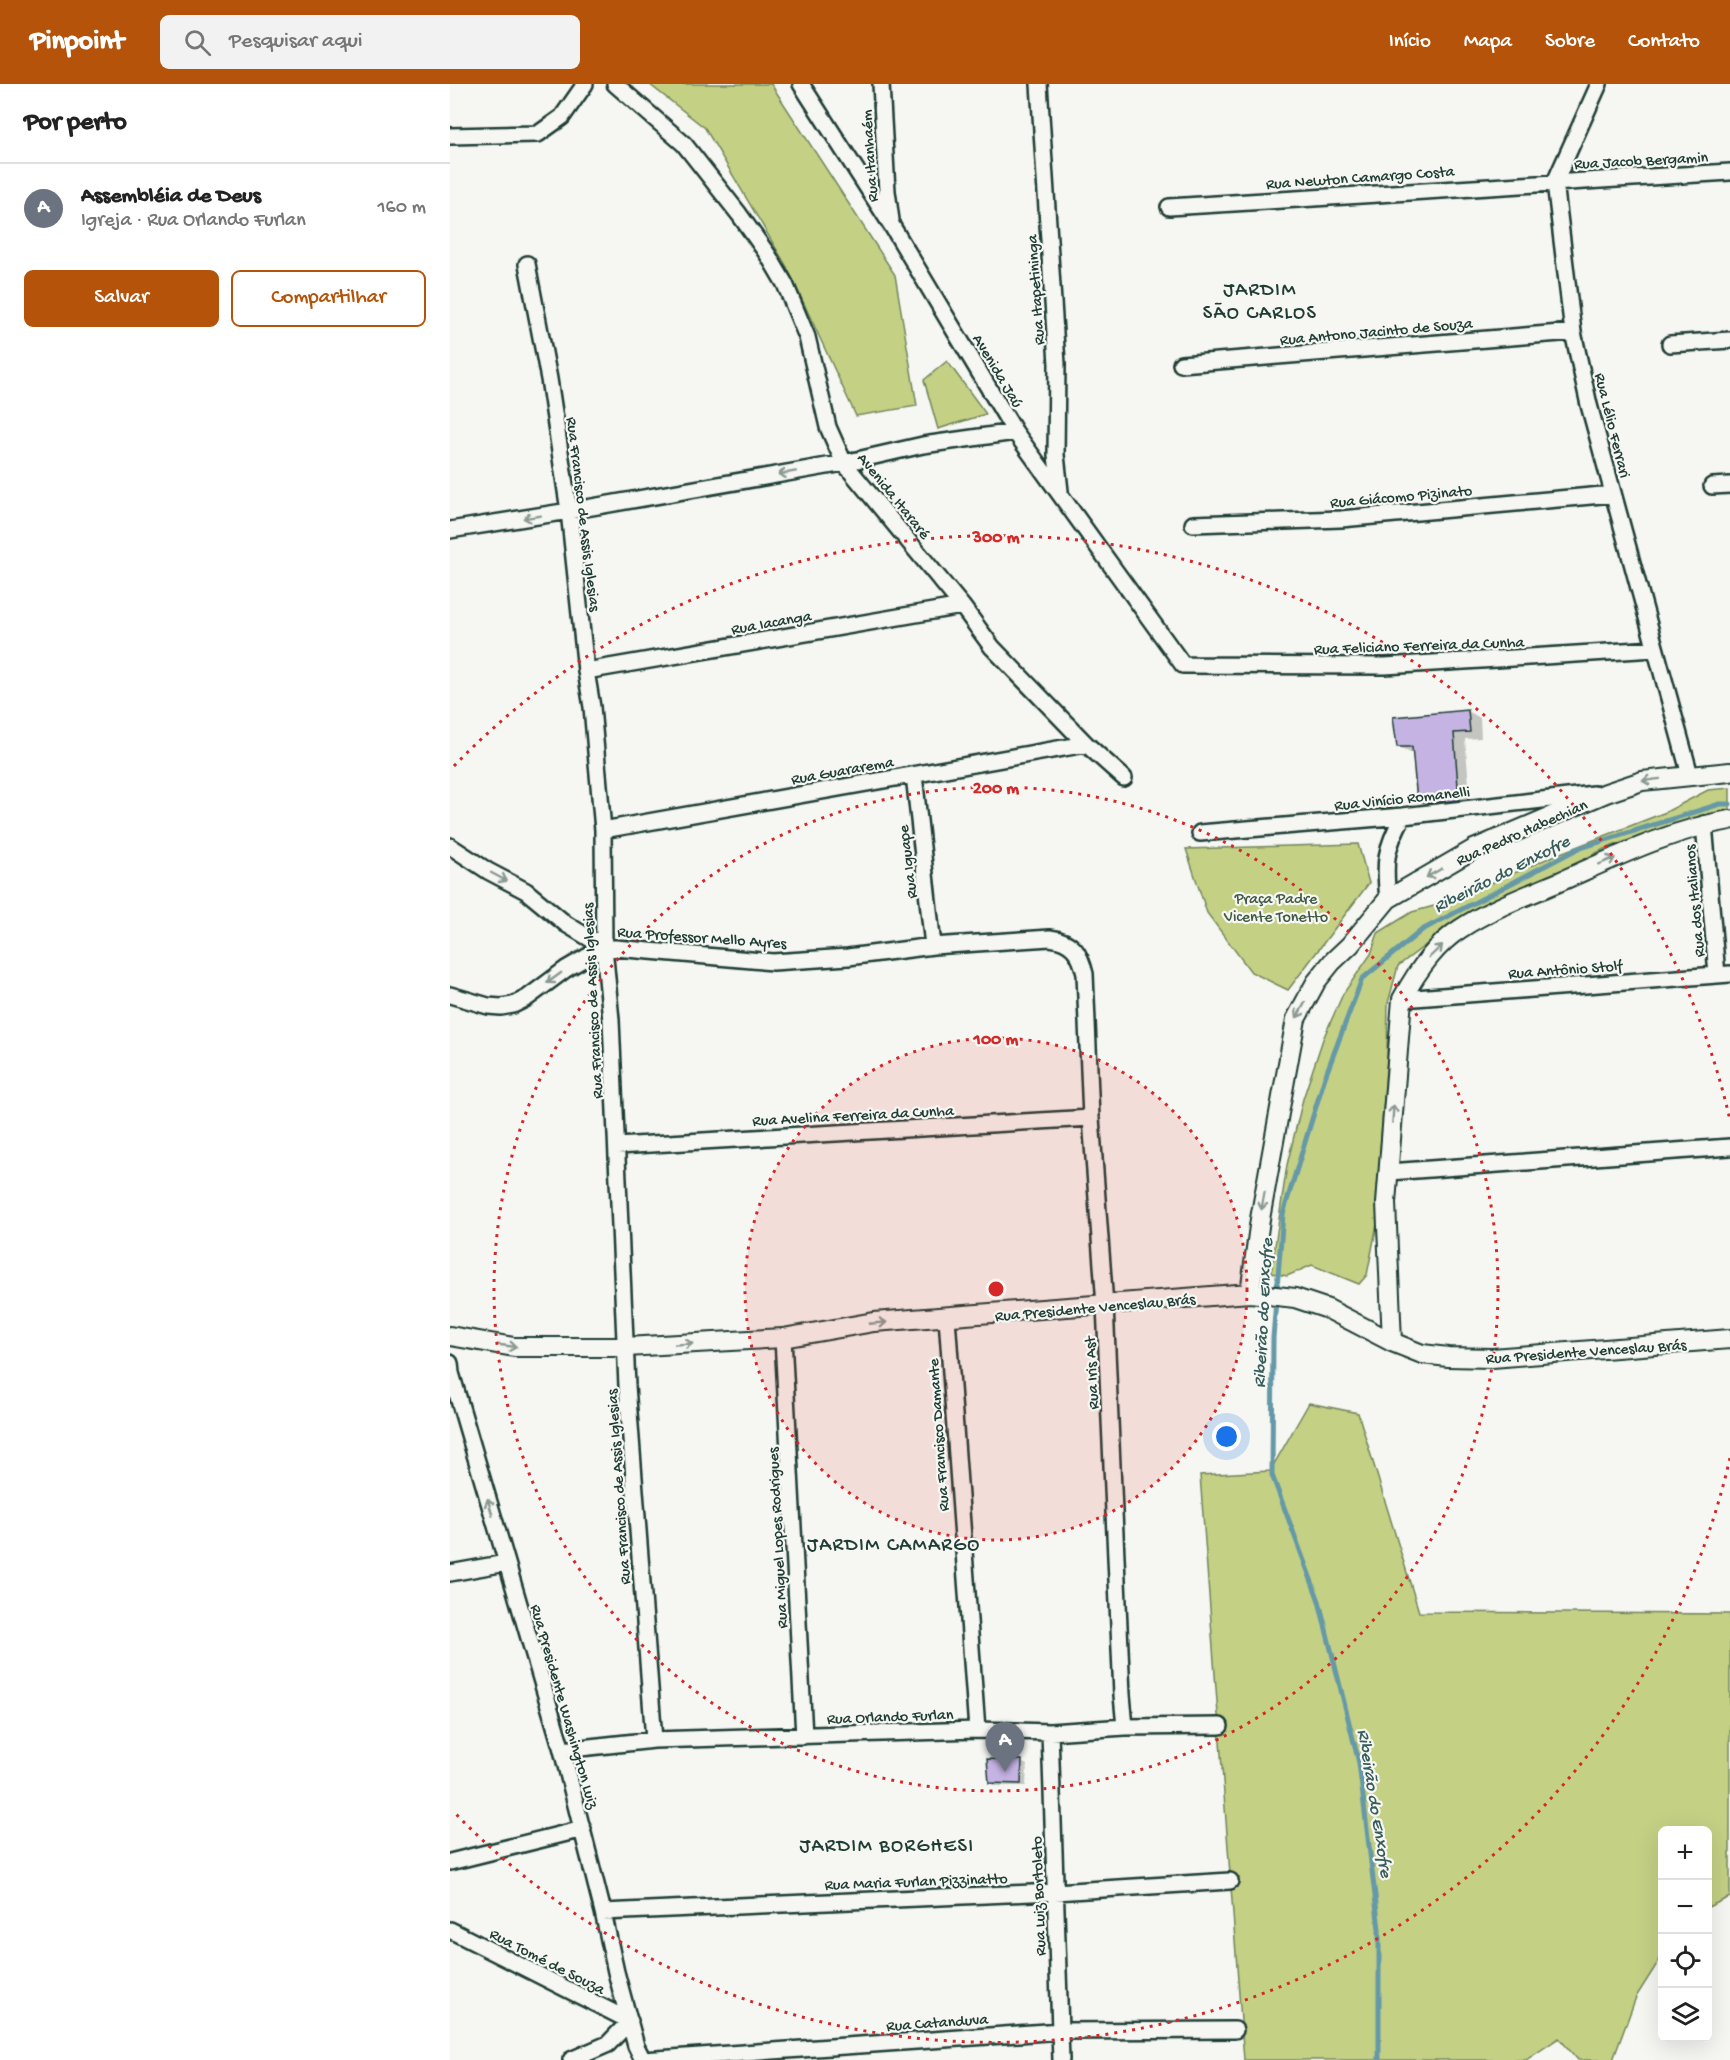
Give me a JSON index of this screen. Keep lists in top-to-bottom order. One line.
{"streets":{"street":["Rua Itanhaém","Rua Jacob Bergamin","Rua Newton Camargo Costa","Rua Itapetininga","Rua Antono Jacinto de Souza","Avenida Jaú","Rua Lélio Ferrari","Avenida Itararé","Rua Giácomo Pizinato","Rua Francisco de Assis Iglesias","Rua Iacanga","Rua Feliciano Ferreira da Cunha","Rua Guararema","Rua Vinício Romanelli","Rua Pedro Habechian","Rua Iguape","Rua dos Italianos","Rua Professor Mello Ayres","Rua Antônio Stolf","Rua Avelina Ferreira da Cunha","Rua Presidente Venceslau Brás","Rua Iris Ast","Rua Francisco Damante","Rua Miguel Lopes Rodrigues","Rua Presidente Washington Luiz","Rua Orlando Furlan","Rua Maria Furlan Pizzinatto","Rua Luiz Bortoleto","Rua Tomé de Souza","Rua Catanduva"]},"crossings":[["Rua Itanhaém","Avenida Jaú"],["Rua Jacob Bergamin","Rua Newton Camargo Costa"],["Rua Jacob Bergamin","Rua Lélio Ferrari"],["Rua Newton Camargo Costa","Rua Lélio Ferrari"],["Rua Itapetininga","Avenida Jaú"],["Rua Antono Jacinto de Souza","Rua Lélio Ferrari"],["Avenida Jaú","Rua Feliciano Ferreira da Cunha"],["Rua Lélio Ferrari","Rua Giácomo Pizinato"],["Rua Lélio Ferrari","Rua Feliciano Ferreira da Cunha"],["Rua Lélio Ferrari","Rua Pedro Habechian"],["Avenida Itararé","Rua Iacanga"],["Avenida Itararé","Rua Guararema"],["Rua Francisco de Assis Iglesias","Rua Iacanga"],["Rua Francisco de Assis Iglesias","Rua Guararema"],["Rua Francisco de Assis Iglesias","Rua Professor Mello Ayres"],["Rua Francisco de Assis Iglesias","Rua Avelina Ferreira da Cunha"],["Rua Francisco de Assis Iglesias","Rua Presidente Venceslau Brás"],["Rua Francisco de Assis Iglesias","Rua Orlando Furlan"],["Rua Guararema","Rua Iguape"],["Rua Vinício Romanelli","Rua Pedro Habechian"],["Rua Pedro Habechian","Rua Presidente Venceslau Brás"],["Rua Iguape","Rua Professor Mello Ayres"],["Rua dos Italianos","Rua Antônio Stolf"],["Rua Professor Mello Ayres","Rua Iris Ast"],["Rua Avelina Ferreira da Cunha","Rua Iris Ast"],["Rua Presidente Venceslau Brás","Rua Iris Ast"],["Rua Presidente Venceslau Brás","Rua Francisco Damante"],["Rua Presidente Venceslau Brás","Rua Miguel Lopes Rodrigues"],["Rua Iris Ast","Rua Orlando Furlan"],["Rua Francisco Damante","Rua Orlando Furlan"],["Rua Miguel Lopes Rodrigues","Rua Orlando Furlan"],["Rua Presidente Washington Luiz","Rua Orlando Furlan"],["Rua Presidente Washington Luiz","Rua Maria Furlan Pizzinatto"],["Rua Presidente Washington Luiz","Rua Tomé de Souza"],["Rua Presidente Washington Luiz","Rua Catanduva"],["Rua Orlando Furlan","Rua Luiz Bortoleto"],["Rua Maria Furlan Pizzinatto","Rua Luiz Bortoleto"],["Rua Luiz Bortoleto","Rua Catanduva"]],"one_way":["Rua Presidente Venceslau Brás"],"districts":["JARDIM SÃO CARLOS","JARDIM CAMARGO","JARDIM BORGHESI"],"water":["Ribeirão do Enxofre"],"parks":["Praça Padre Vicente Tonetto"],"page":{"header":"Pinpoint","search":"Pesquisar aqui","nav":["Início","Mapa","Sobre","Contato"],"heading":"Por perto","list":[{"mark":"A","name":"Assembléia de Deus","note":"Igreja · Rua Orlando Furlan","value":"160 m"}],"buttons":["Salvar","Compartilhar"],"pins":"A","map_buttons":["+","−"]},"rings":["300 m","200 m","100 m"]}
